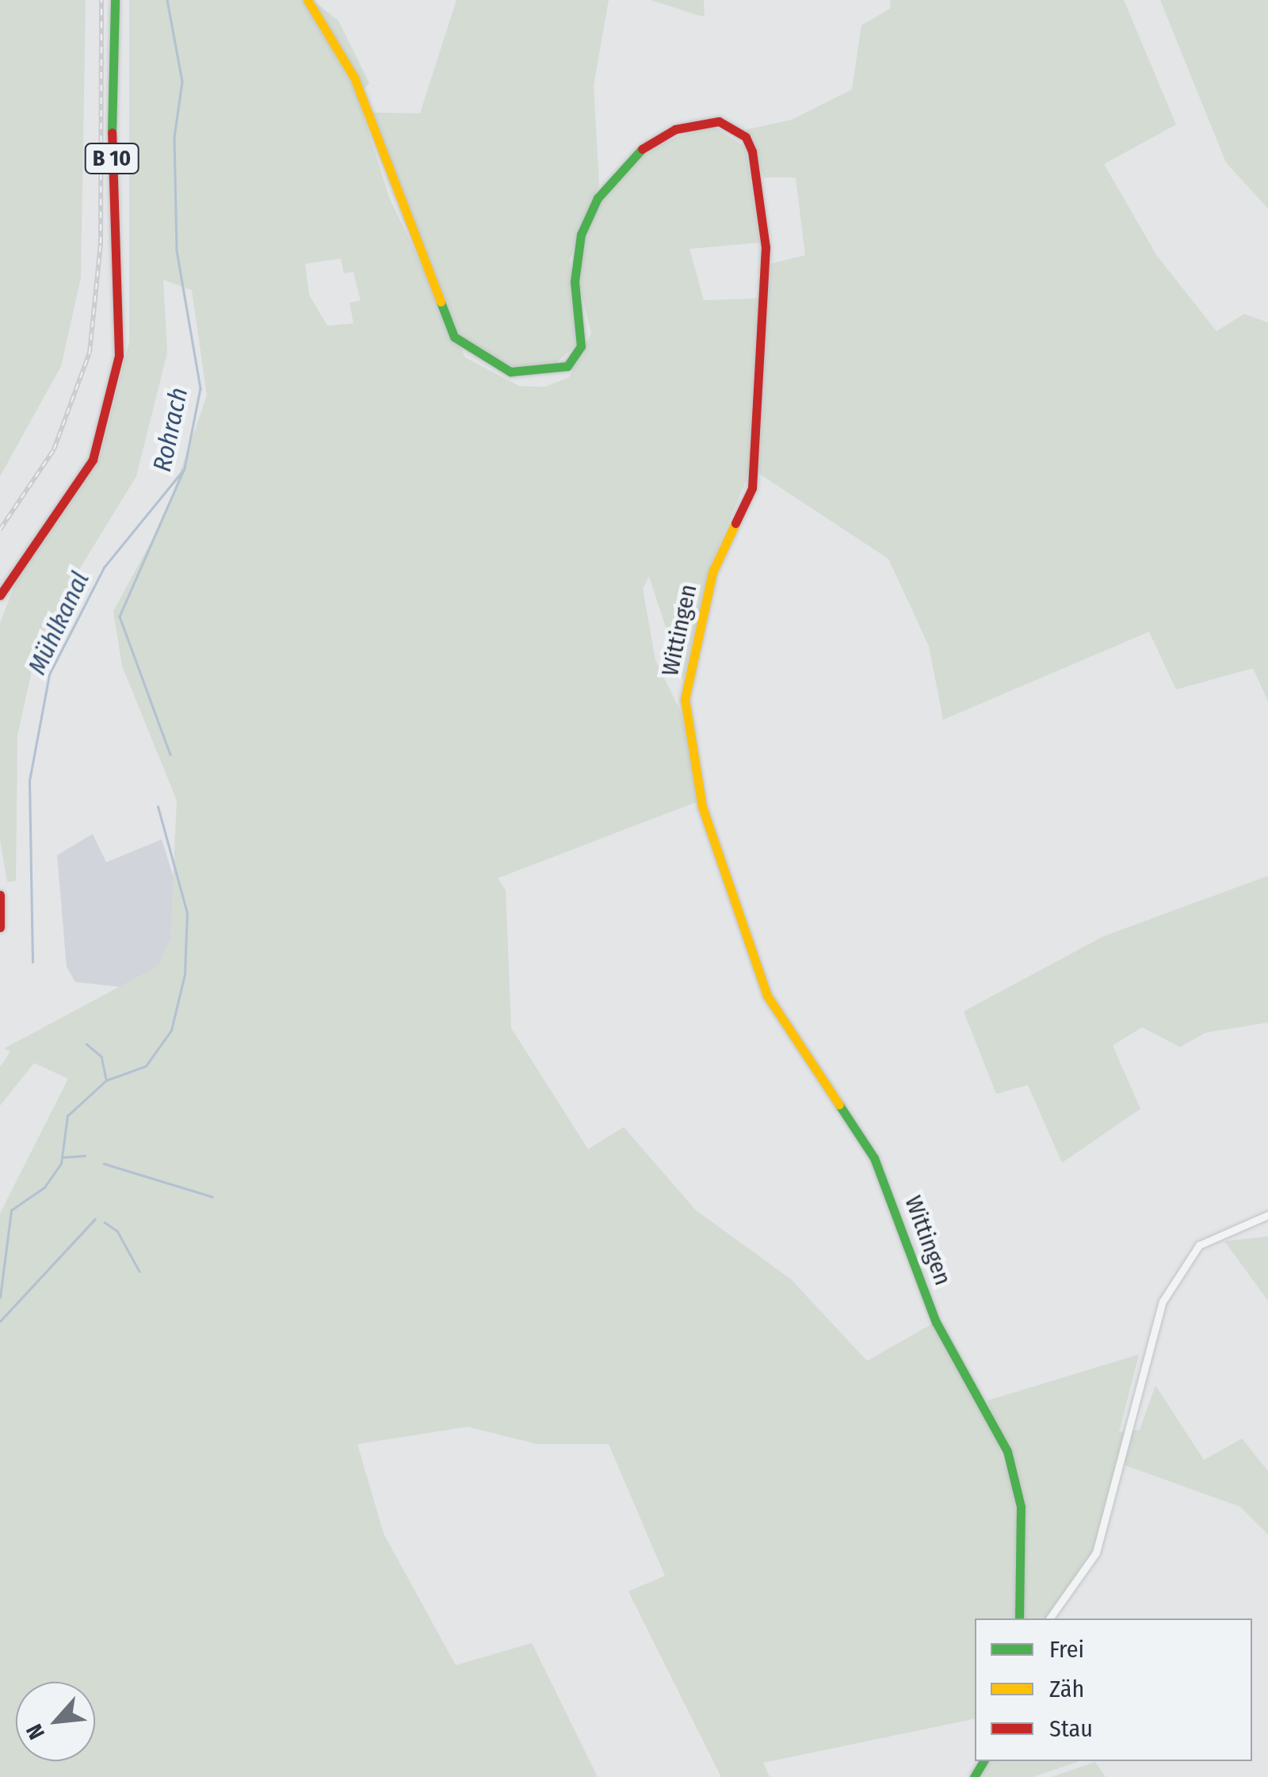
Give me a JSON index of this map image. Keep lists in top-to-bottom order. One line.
{"streets":{"street":["B 10","Wittingen"]},"water":["Rohrach","Mühlkanal"],"legend":["Frei","Zäh","Stau"],"north":"bottom left"}
